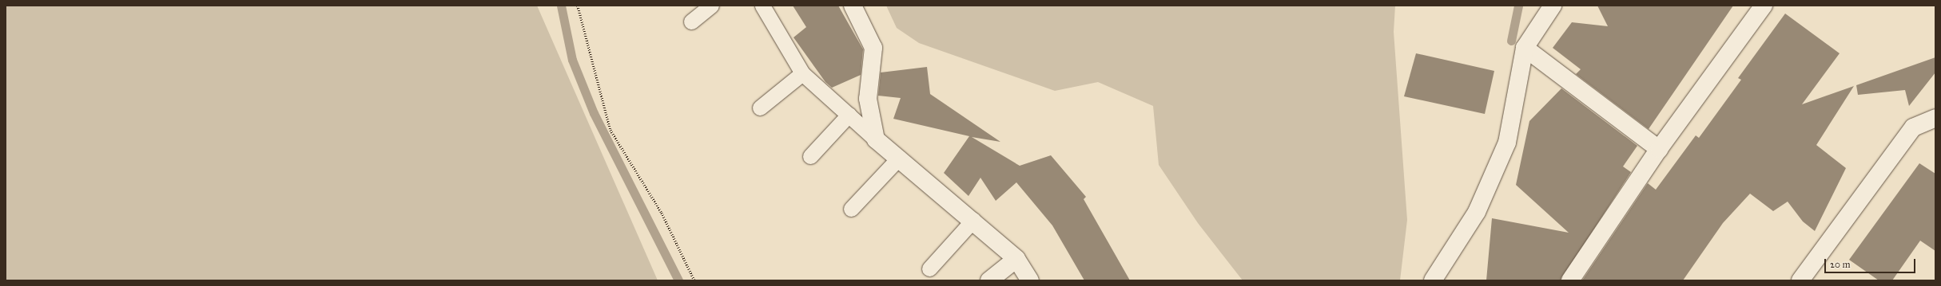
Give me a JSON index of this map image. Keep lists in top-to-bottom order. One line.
{"scale_bar":"20 m"}
